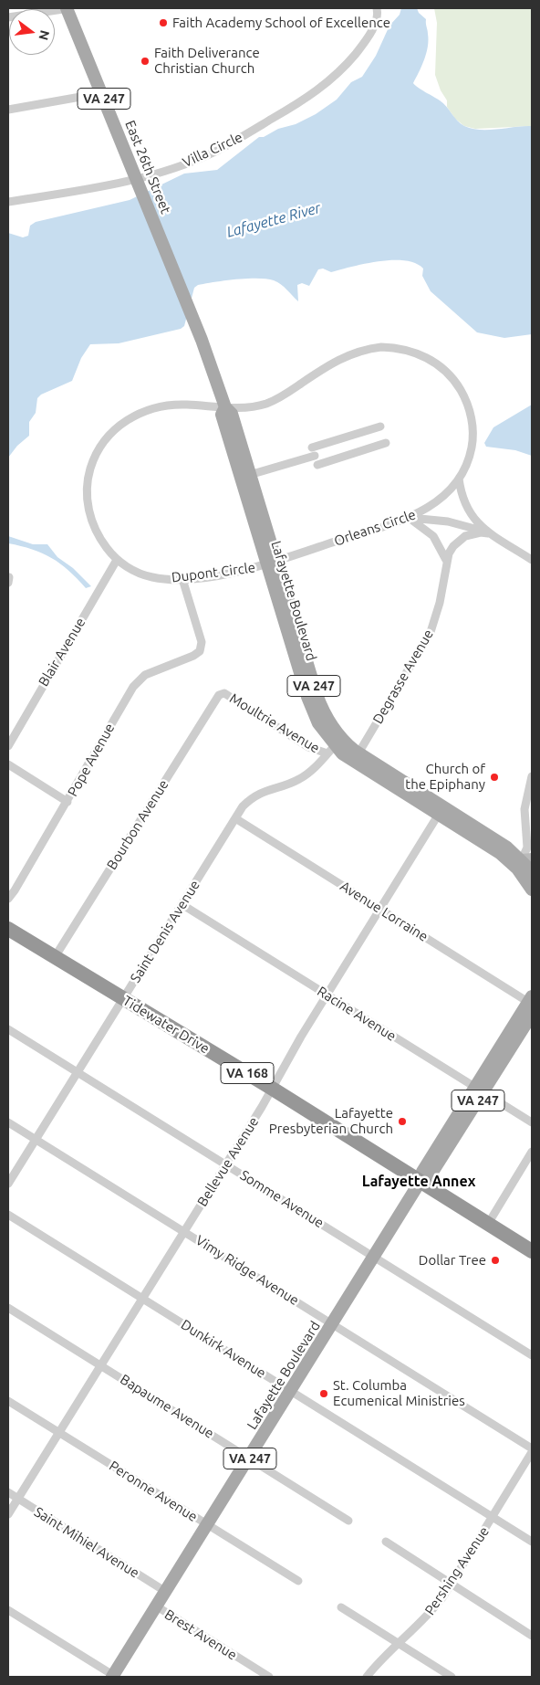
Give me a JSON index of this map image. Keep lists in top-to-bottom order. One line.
{"streets":{"highway":["Tidewater Drive","VA 168"],"main road":["VA 247","East 26th Street","Lafayette Boulevard"],"street":["Villa Circle","Orleans Circle","Dupont Circle","Blair Avenue","Degrasse Avenue","Moultrie Avenue","Pope Avenue","Bourbon Avenue","Avenue Lorraine","Saint Denis Avenue","Racine Avenue","Bellevue Avenue","Somme Avenue","Vimy Ridge Avenue","Dunkirk Avenue","Bapaume Avenue","Peronne Avenue","Saint Mihiel Avenue","Pershing Avenue","Brest Avenue"]},"crossings":[["Villa Circle","East 26th Street"],["East 26th Street","Lafayette Boulevard"],["Orleans Circle","Dupont Circle"],["Orleans Circle","Lafayette Boulevard"],["Dupont Circle","Lafayette Boulevard"],["Dupont Circle","Blair Avenue"],["Dupont Circle","Pope Avenue"],["Lafayette Boulevard","Degrasse Avenue"],["Lafayette Boulevard","Moultrie Avenue"],["Lafayette Boulevard","Avenue Lorraine"],["Lafayette Boulevard","Saint Denis Avenue"],["Lafayette Boulevard","Racine Avenue"],["Lafayette Boulevard","Tidewater Drive"],["Lafayette Boulevard","Bellevue Avenue"],["Lafayette Boulevard","Somme Avenue"],["Lafayette Boulevard","Vimy Ridge Avenue"],["Lafayette Boulevard","Dunkirk Avenue"],["Lafayette Boulevard","Bapaume Avenue"],["Lafayette Boulevard","Peronne Avenue"],["Lafayette Boulevard","Saint Mihiel Avenue"],["Lafayette Boulevard","Brest Avenue"],["Moultrie Avenue","Bourbon Avenue"],["Moultrie Avenue","Saint Denis Avenue"],["Bourbon Avenue","Tidewater Drive"],["Avenue Lorraine","Saint Denis Avenue"],["Avenue Lorraine","Bellevue Avenue"],["Saint Denis Avenue","Racine Avenue"],["Saint Denis Avenue","Tidewater Drive"],["Saint Denis Avenue","Somme Avenue"],["Saint Denis Avenue","Vimy Ridge Avenue"],["Racine Avenue","Bellevue Avenue"],["Tidewater Drive","Bellevue Avenue"],["Bellevue Avenue","Somme Avenue"],["Bellevue Avenue","Vimy Ridge Avenue"],["Bellevue Avenue","Dunkirk Avenue"],["Bellevue Avenue","Bapaume Avenue"],["Bellevue Avenue","Peronne Avenue"],["Bellevue Avenue","Saint Mihiel Avenue"],["Vimy Ridge Avenue","Pershing Avenue"],["Dunkirk Avenue","Pershing Avenue"]],"districts":["Lafayette Annex"],"water":["Lafayette River"],"places":["Faith Academy School of Excellence","Faith Deliverance Christian Church","Church of the Epiphany","Lafayette Presbyterian Church","Dollar Tree","St. Columba Ecumenical Ministries"],"north":"right"}
